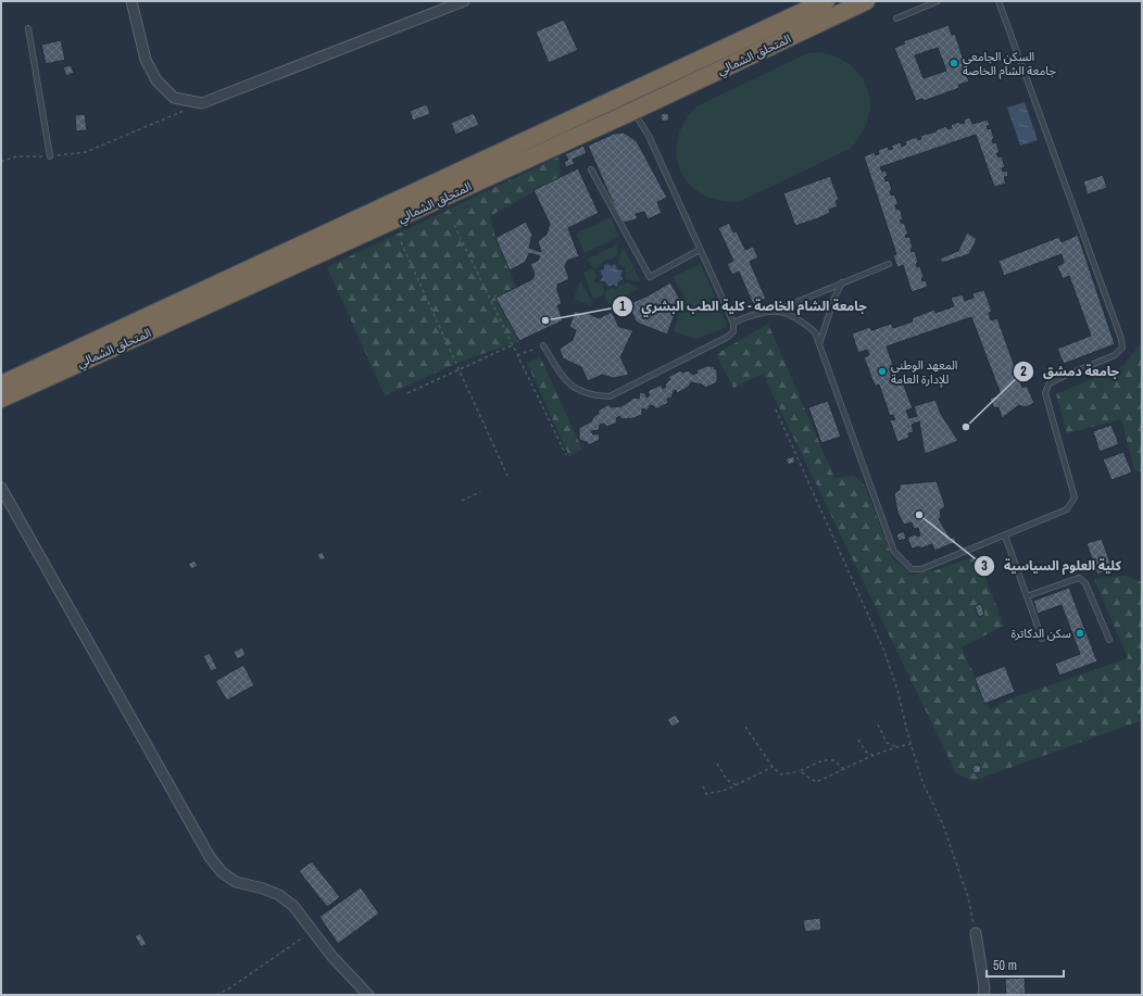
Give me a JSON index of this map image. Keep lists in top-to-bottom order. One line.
{"streets":{"highway":["المتحلق الشمالي"]},"places":["السكن الجامعي جامعة الشام الخاصة","جامعة الشام الخاصة - كلية الطب البشري","المعهد الوطني للإدارة العامة","جامعة دمشق","كلية العلوم السياسية","سكن الدكاترة"],"scale_bar":"50 m"}
